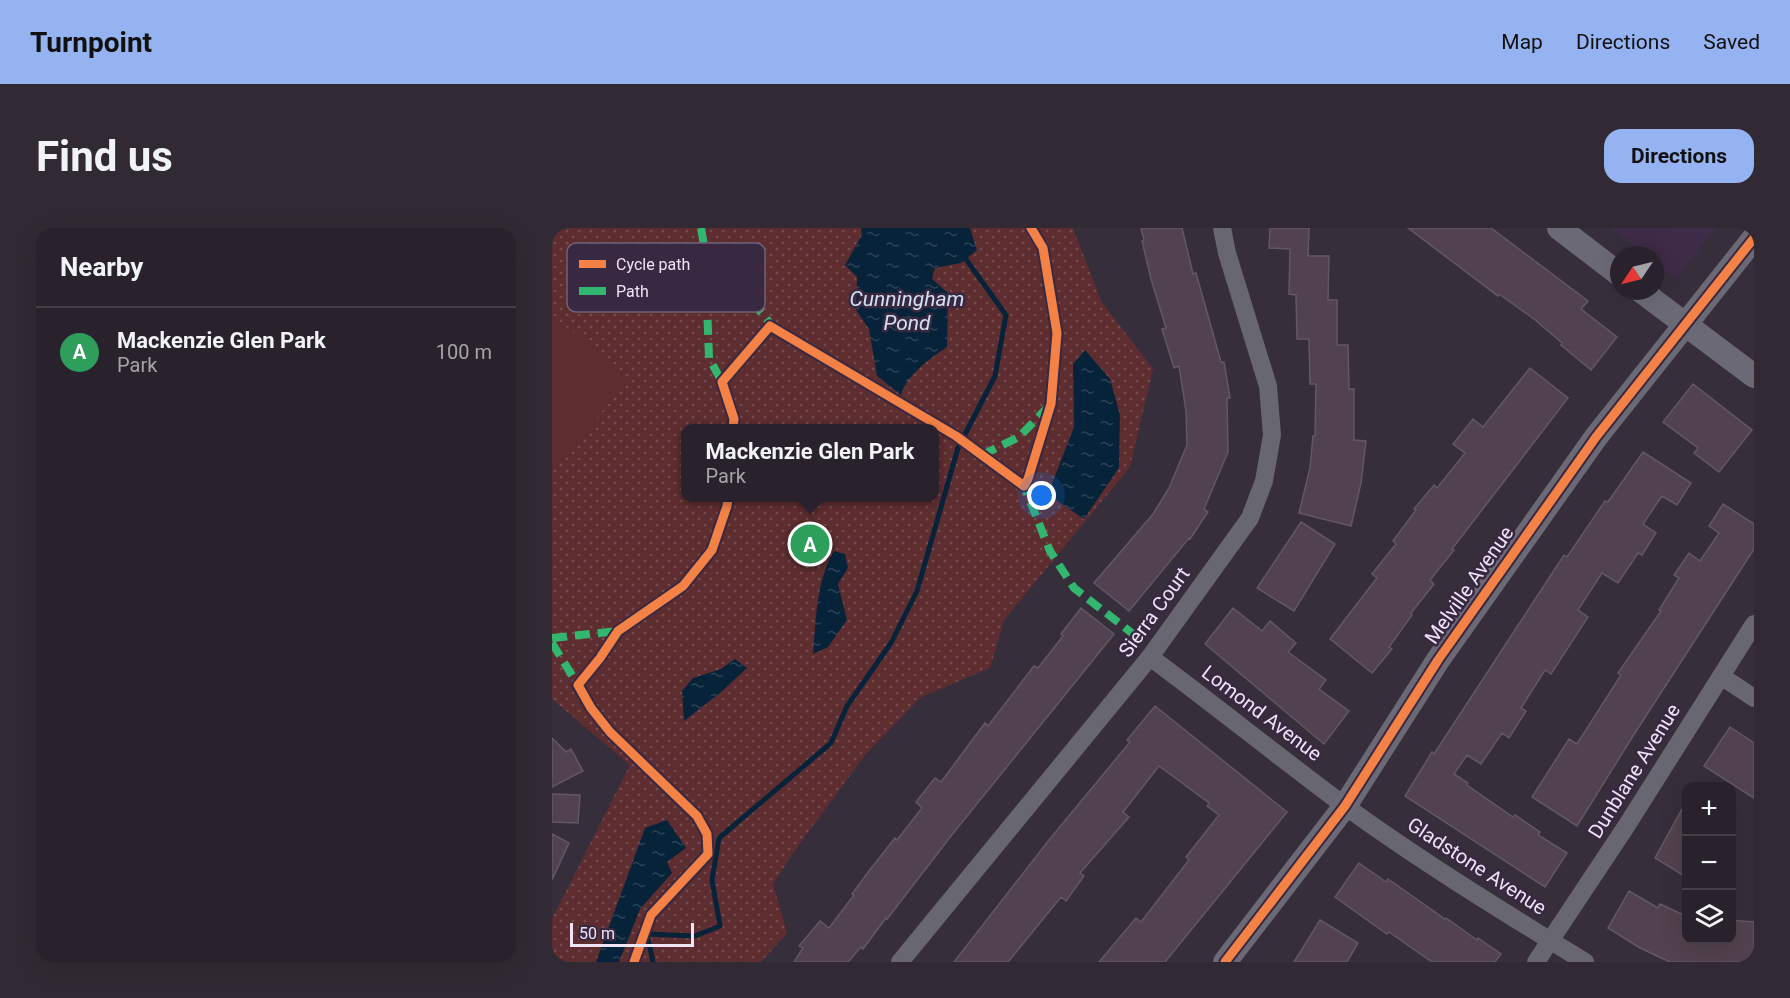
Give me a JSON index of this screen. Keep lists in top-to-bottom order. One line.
{"streets":{"street":["Melville Avenue","Sierra Court","Lomond Avenue","Dunblane Avenue","Gladstone Avenue"]},"crossings":[["Melville Avenue","Lomond Avenue"],["Melville Avenue","Gladstone Avenue"],["Sierra Court","Lomond Avenue"],["Lomond Avenue","Gladstone Avenue"],["Dunblane Avenue","Gladstone Avenue"]],"water":["Cunningham Pond"],"legend":["Cycle path","Path"],"scale_bar":"50 m","north":"bottom left","page":{"header":"Turnpoint","nav":["Map","Directions","Saved"],"buttons":"Directions","title":"Find us","heading":"Nearby","list":[{"mark":"A","name":"Mackenzie Glen Park","note":"Park","value":"100 m"}],"popup":["Mackenzie Glen Park","Park"],"pins":"A","map_buttons":["+","−"],"scale":"50 m"}}
